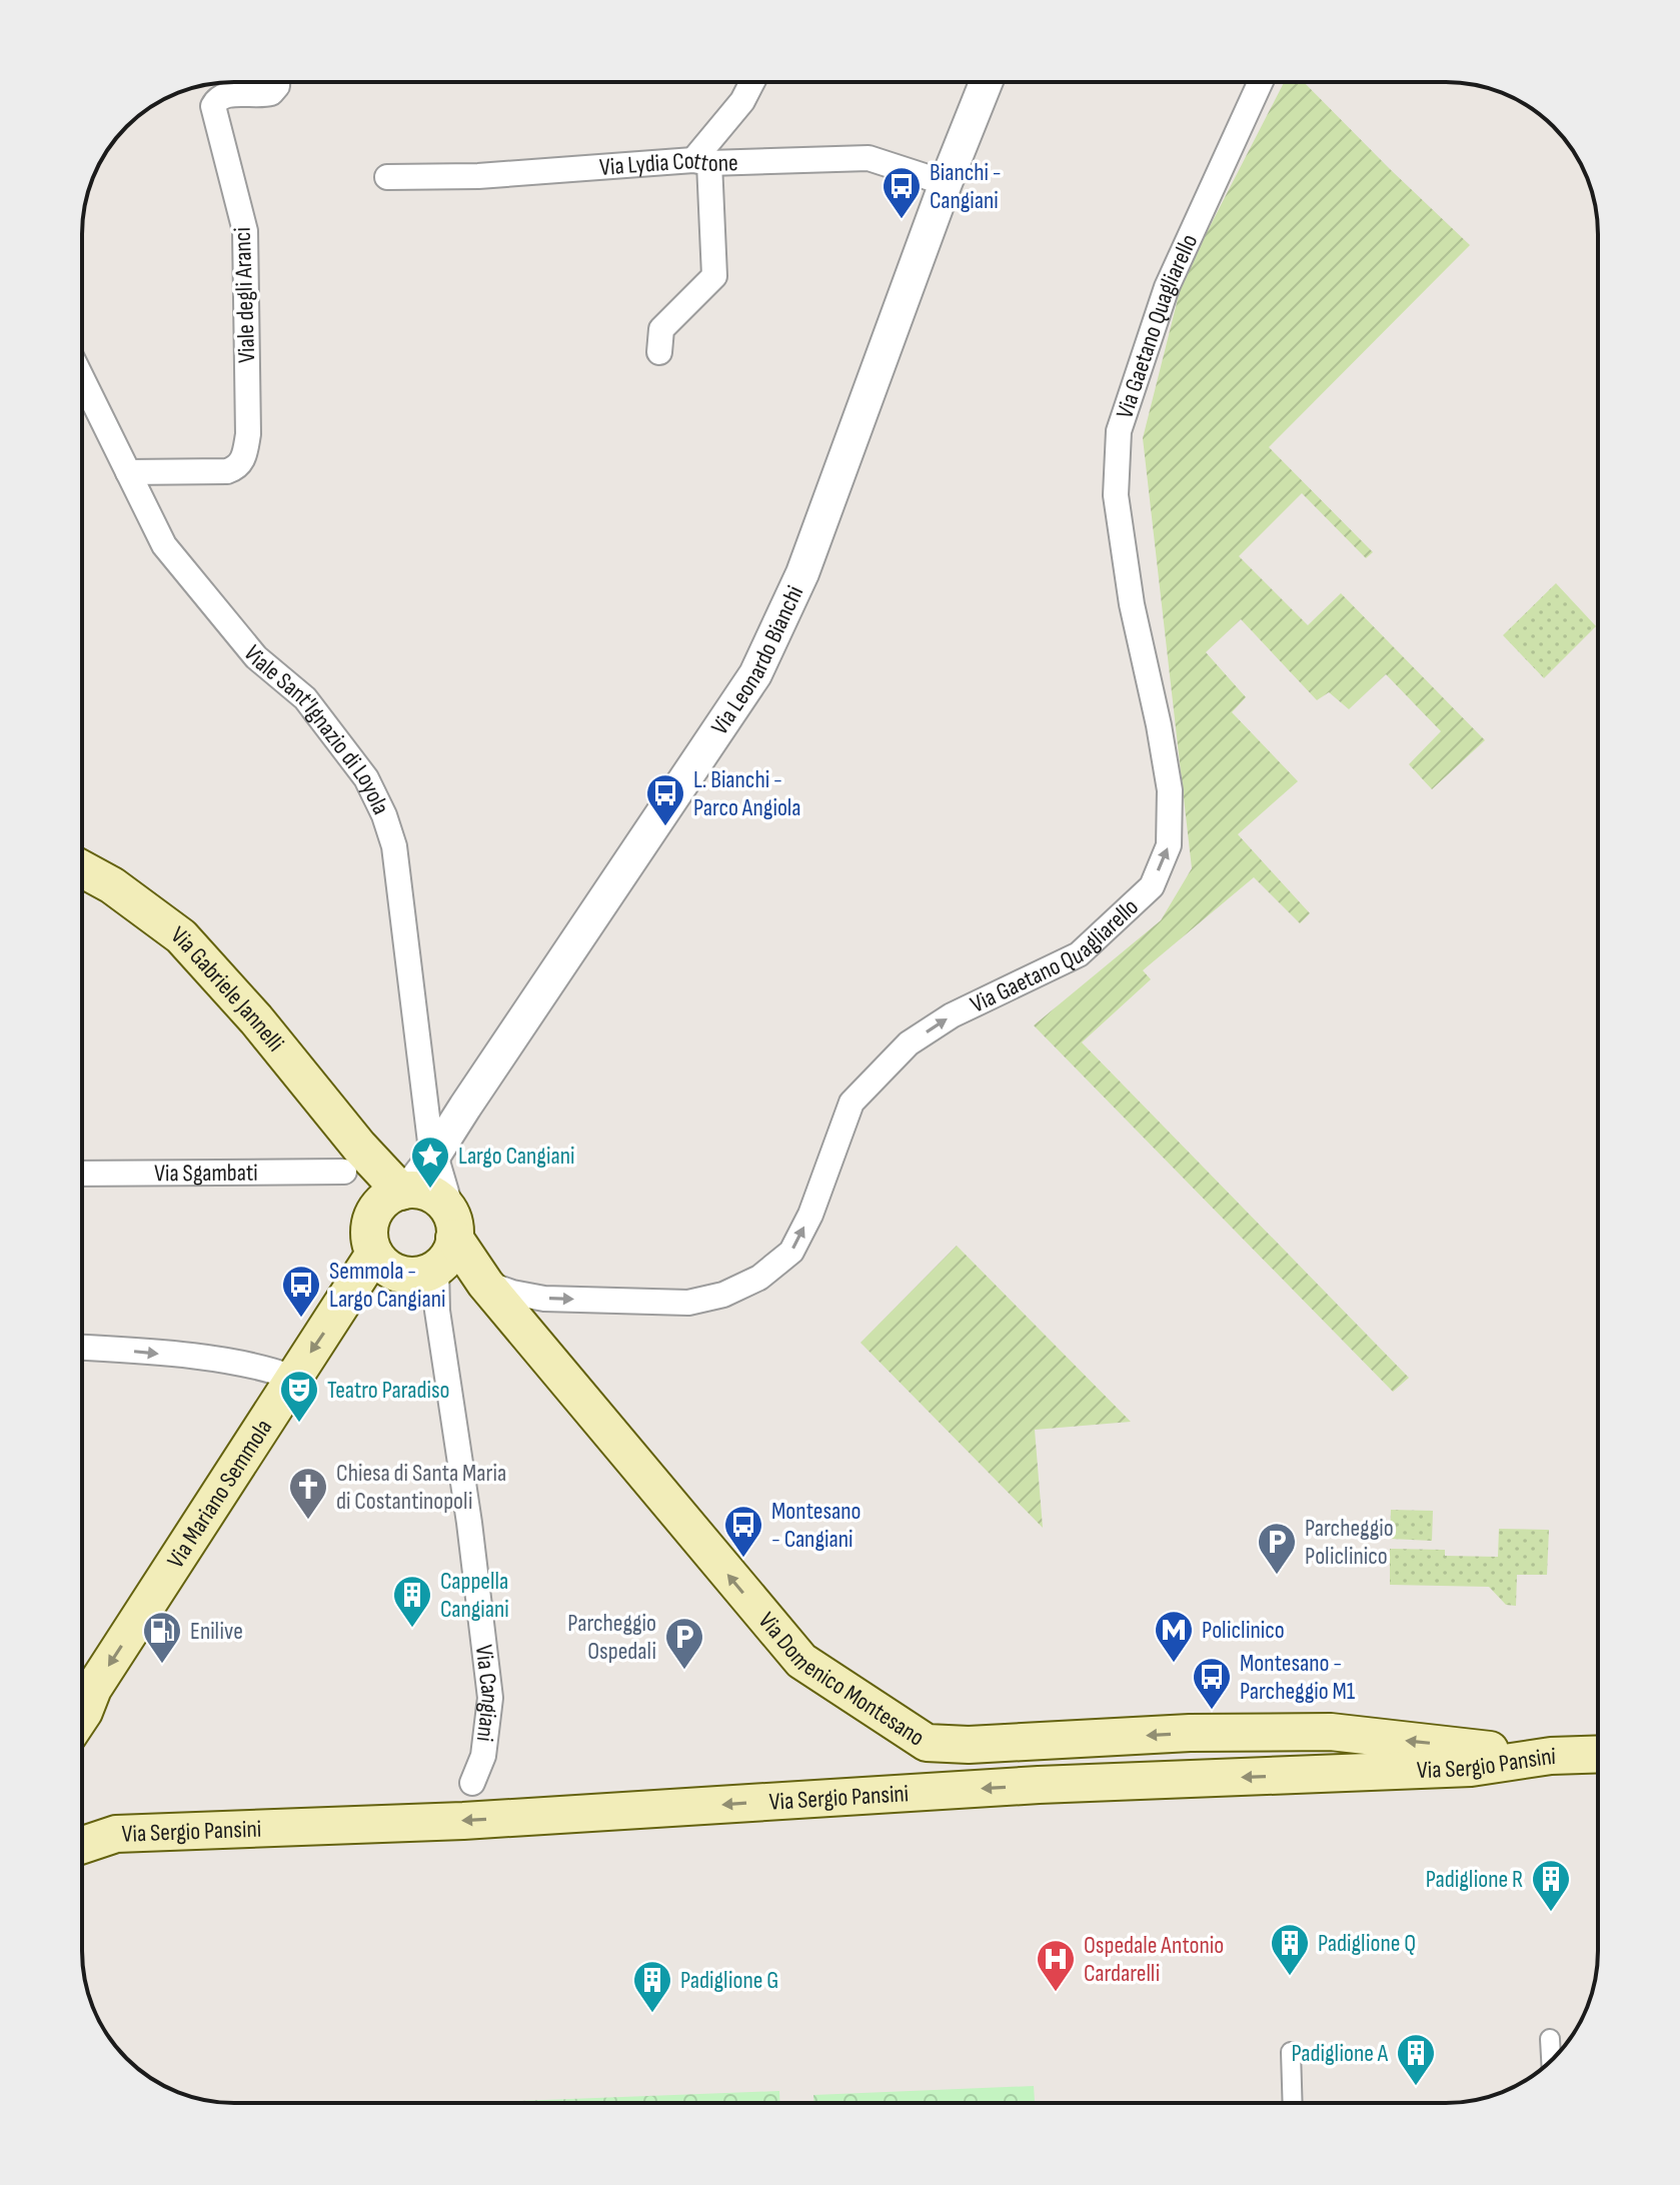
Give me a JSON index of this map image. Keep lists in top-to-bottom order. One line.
{"streets":{"main road":["Via Gabriele Jannelli","Via Mariano Semmola","Via Domenico Montesano","Via Sergio Pansini"],"street":["Via Lydia Cottone","Viale degli Aranci","Via Gaetano Quagliarello","Via Leonardo Bianchi","Viale Sant'Ignazio di Loyola","Via Sgambati","Via Cangiani"]},"crossings":[["Via Lydia Cottone","Via Leonardo Bianchi"],["Viale degli Aranci","Viale Sant'Ignazio di Loyola"],["Via Gaetano Quagliarello","Via Domenico Montesano"],["Via Leonardo Bianchi","Viale Sant'Ignazio di Loyola"],["Via Leonardo Bianchi","Via Gabriele Jannelli"],["Via Leonardo Bianchi","Via Mariano Semmola"],["Via Leonardo Bianchi","Via Domenico Montesano"],["Via Leonardo Bianchi","Via Cangiani"],["Viale Sant'Ignazio di Loyola","Via Domenico Montesano"],["Via Gabriele Jannelli","Via Sgambati"],["Via Gabriele Jannelli","Via Mariano Semmola"],["Via Gabriele Jannelli","Via Domenico Montesano"],["Via Gabriele Jannelli","Via Cangiani"],["Via Mariano Semmola","Via Domenico Montesano"],["Via Mariano Semmola","Via Cangiani"],["Via Domenico Montesano","Via Cangiani"],["Via Domenico Montesano","Via Sergio Pansini"]],"one_way":["Via Gaetano Quagliarello","Via Mariano Semmola","Via Domenico Montesano","Via Sergio Pansini"],"places":{"bus stop":["Bianchi - Cangiani","L. Bianchi - Parco Angiola","Semmola - Largo Cangiani","Montesano - Cangiani","Montesano - Parcheggio M1"],"place":["Largo Cangiani"],"theatre":["Teatro Paradiso"],"church":["Chiesa di Santa Maria di Costantinopoli"],"parking":["Parcheggio Policlinico","Parcheggio Ospedali"],"building":["Cappella Cangiani","Padiglione R","Padiglione Q","Padiglione G","Padiglione A"],"metro station":["Policlinico"],"fuel station":["Enilive"],"hospital":["Ospedale Antonio Cardarelli"]}}
